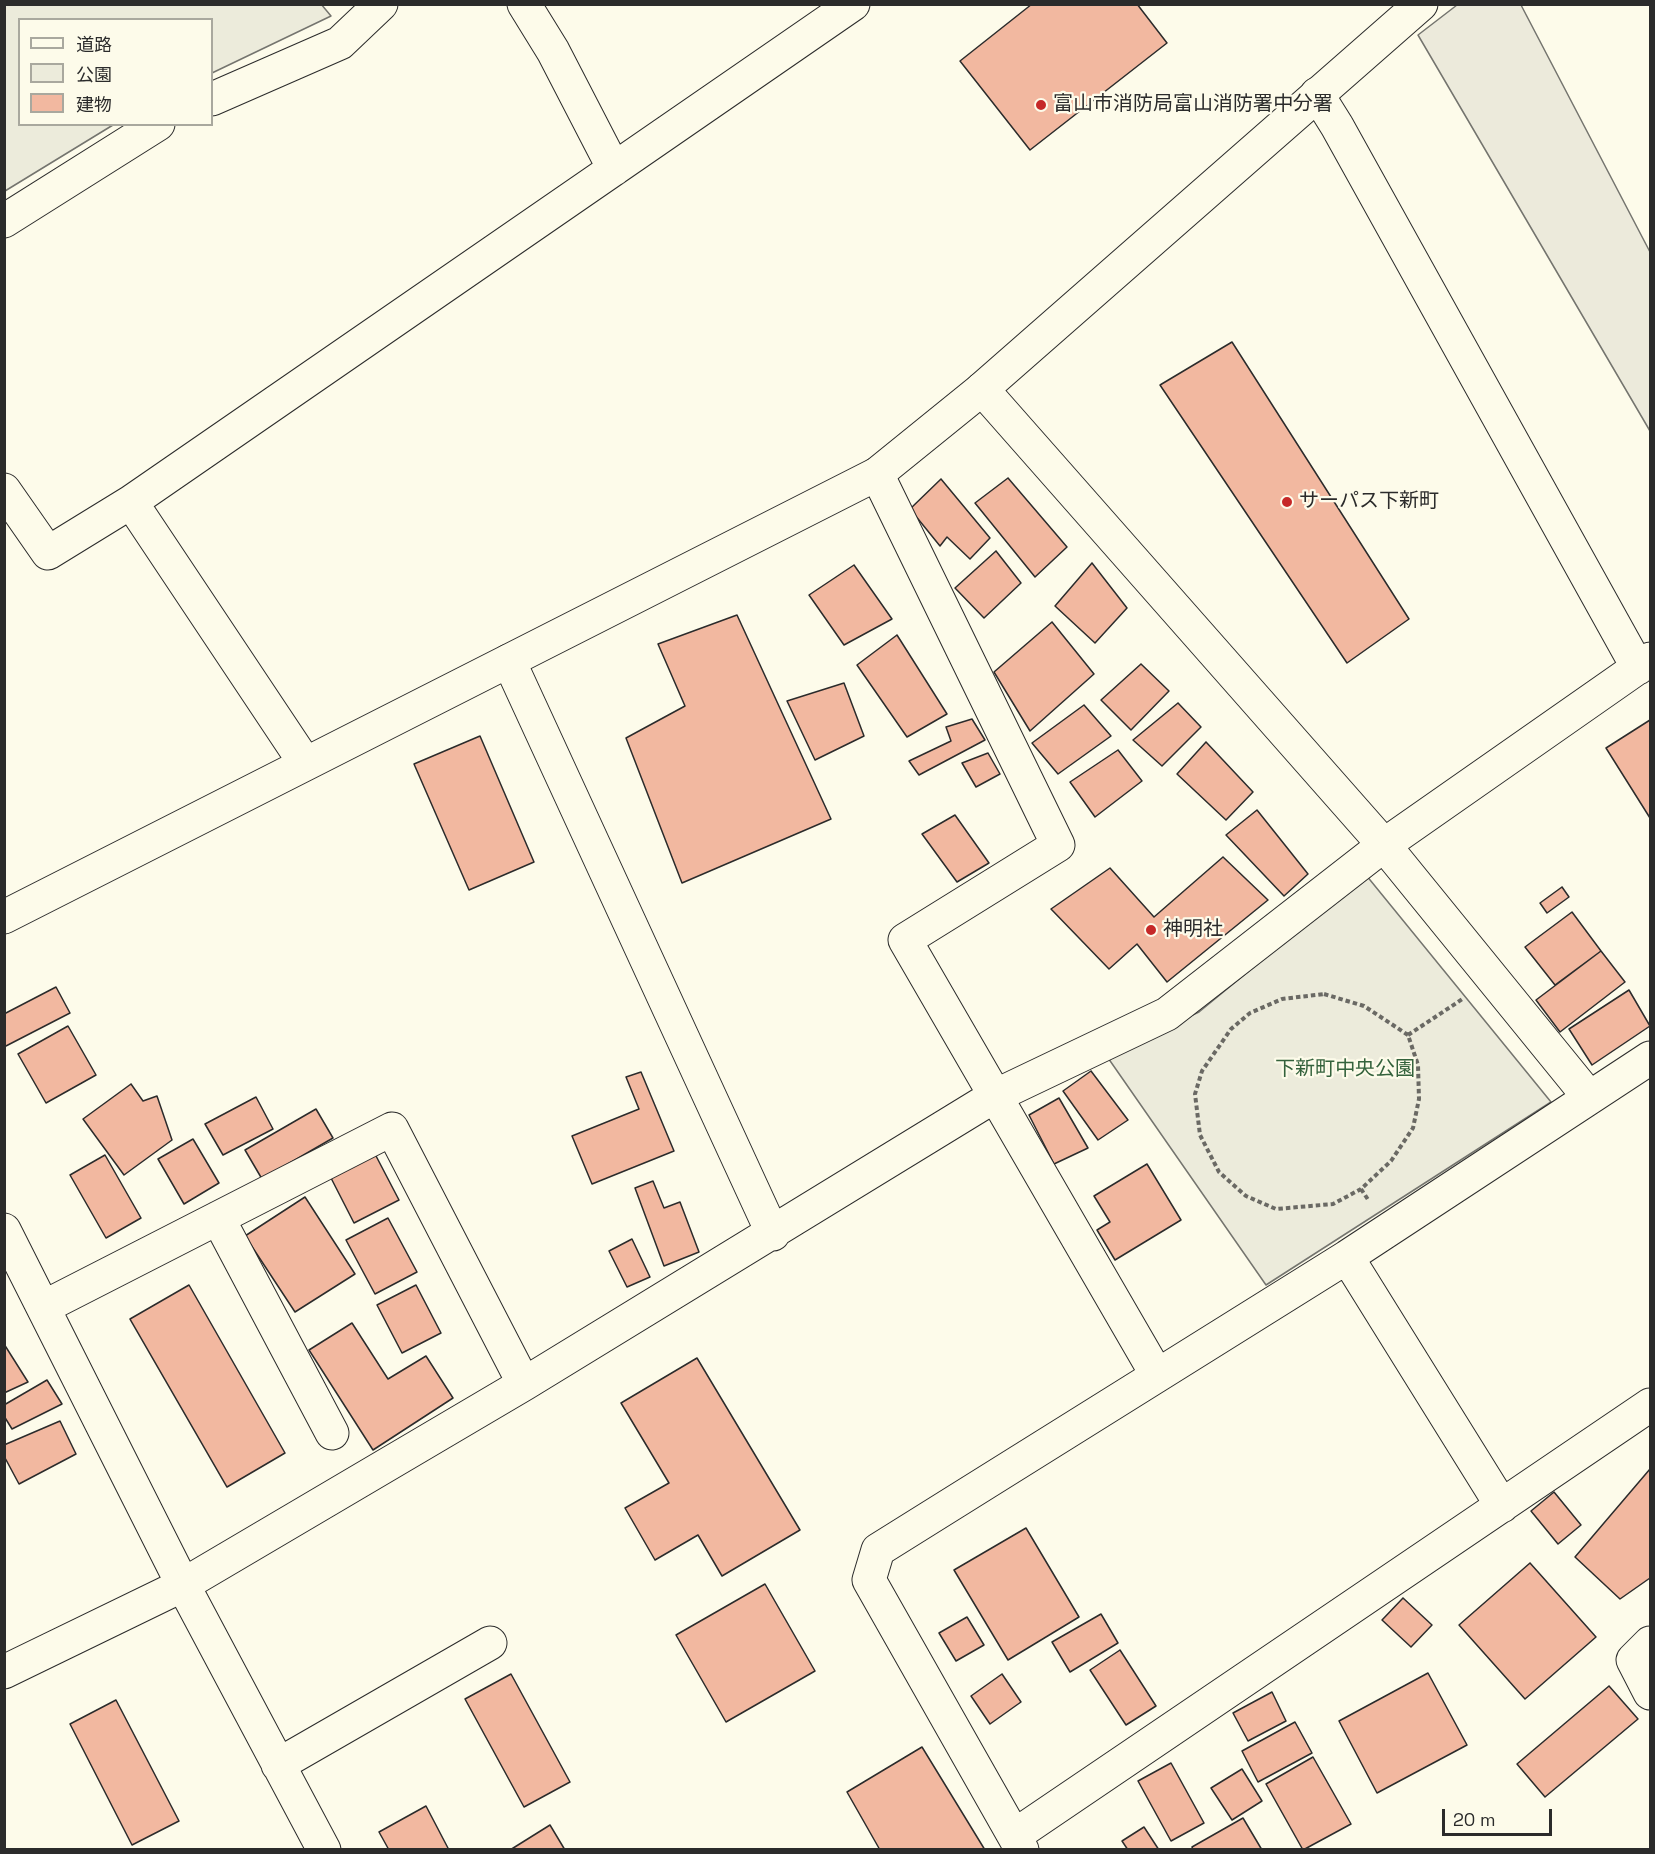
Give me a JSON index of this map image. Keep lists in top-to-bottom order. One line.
{"parks":["下新町中央公園"],"places":["富山市消防局富山消防署中分署","サーパス下新町","神明社"],"legend":["道路","公園","建物"],"scale_bar":"20 m"}
